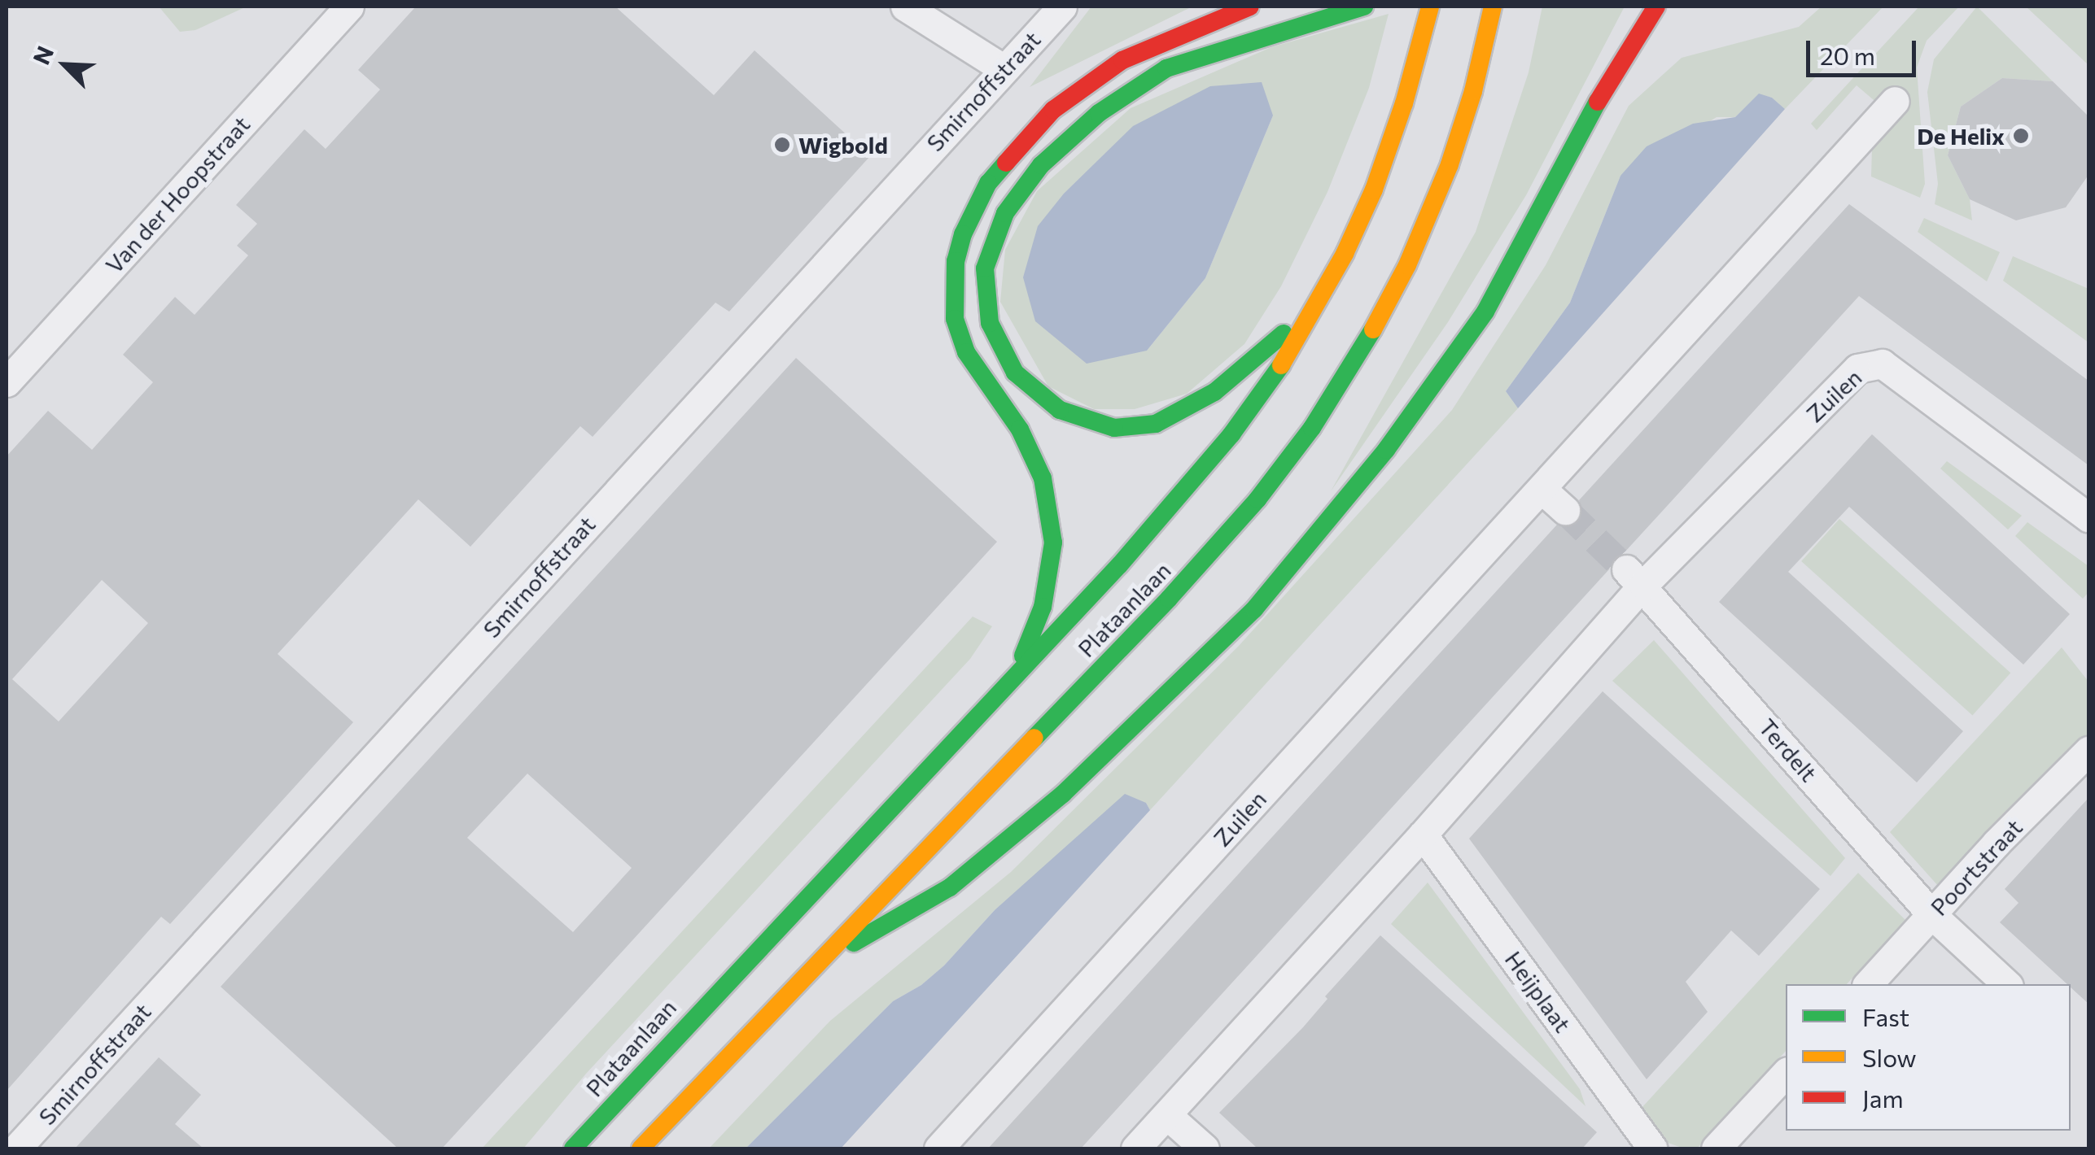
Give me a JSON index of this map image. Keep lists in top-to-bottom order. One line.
{"streets":{"highway":["Plataanlaan"],"street":["Smirnoffstraat","Van der Hoopstraat","Zuilen","Terdelt","Poortstraat","Heijplaat"]},"crossings":[["Zuilen","Terdelt"],["Zuilen","Heijplaat"],["Terdelt","Poortstraat"]],"places":["De Helix","Wigbold"],"legend":["Fast","Slow","Jam"],"scale_bar":"20 m","north":"top left"}
